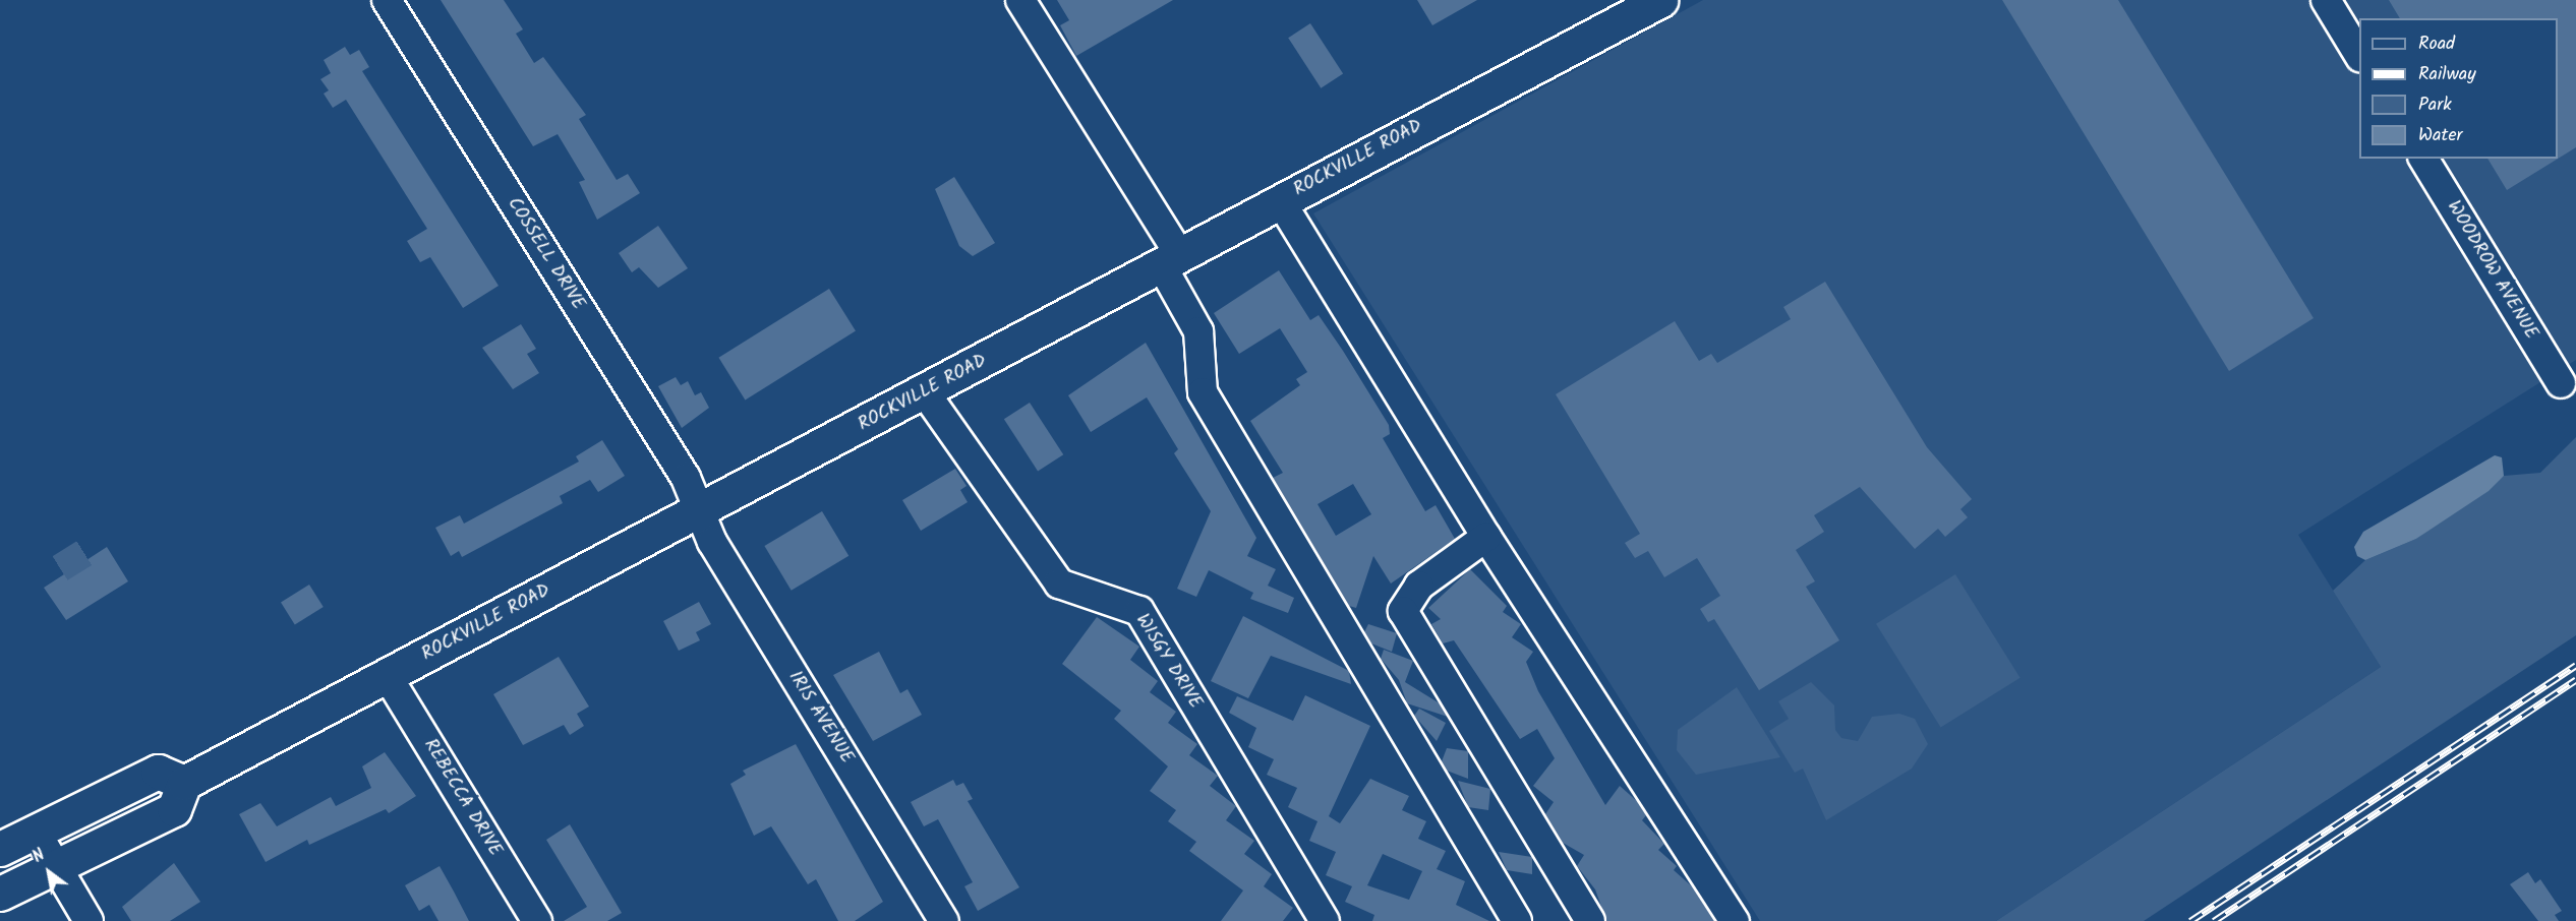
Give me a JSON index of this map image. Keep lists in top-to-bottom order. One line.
{"streets":{"main road":["ROCKVILLE ROAD"],"street":["COSSELL DRIVE","WOODROW AVENUE","WISGY DRIVE","IRIS AVENUE","REBECCA DRIVE"]},"crossings":[["ROCKVILLE ROAD","COSSELL DRIVE"],["ROCKVILLE ROAD","WISGY DRIVE"],["ROCKVILLE ROAD","IRIS AVENUE"],["ROCKVILLE ROAD","REBECCA DRIVE"],["COSSELL DRIVE","IRIS AVENUE"]],"legend":["Road","Railway","Park","Water"],"north":"top left"}
